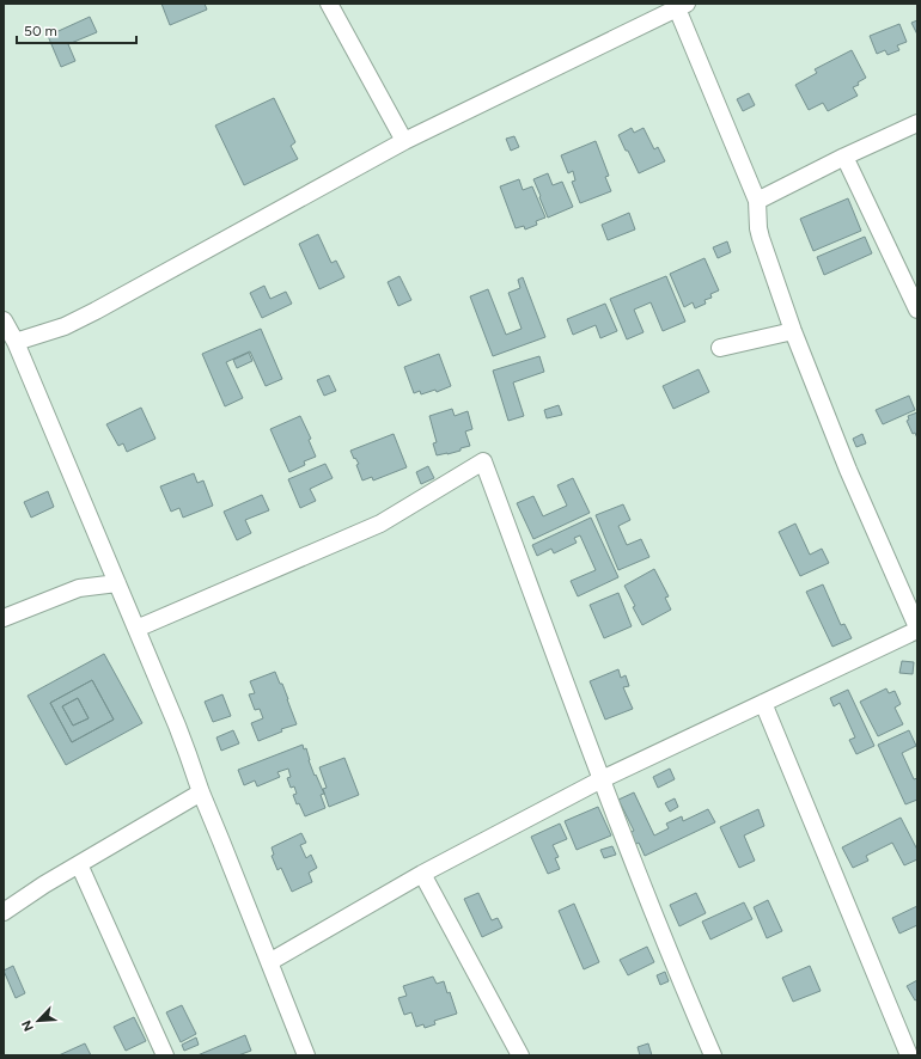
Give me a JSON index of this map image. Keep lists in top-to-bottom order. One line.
{"scale_bar":"50 m","north":"bottom left"}
